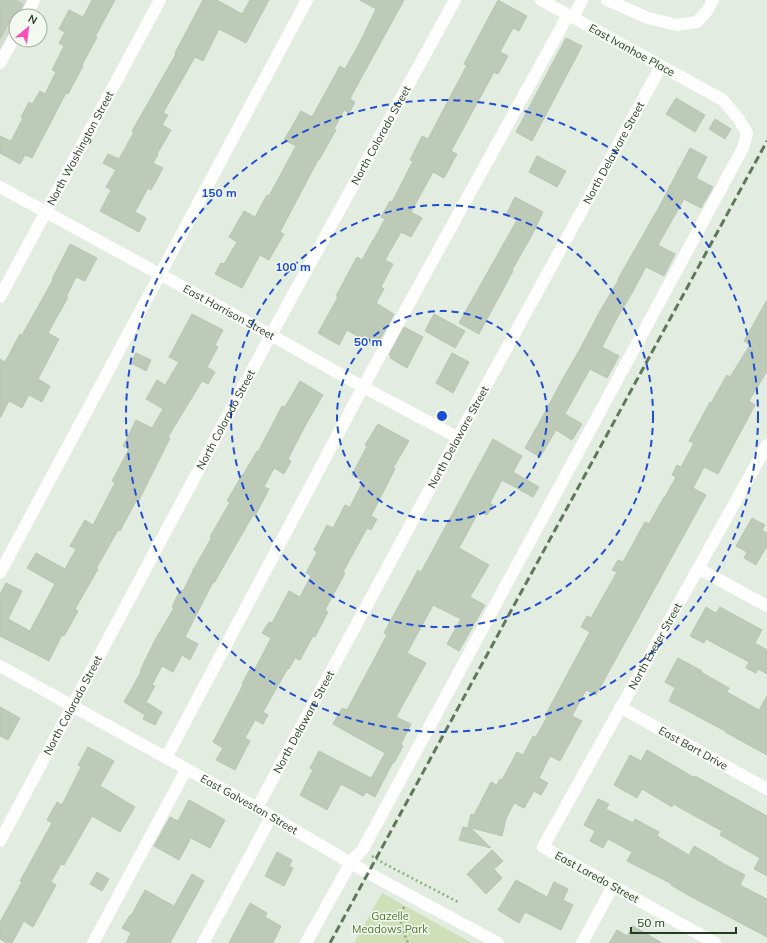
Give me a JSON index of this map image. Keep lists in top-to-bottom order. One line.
{"streets":{"street":["East Ivanhoe Place","North Colorado Street","North Washington Street","North Delaware Street","East Harrison Street","North Exeter Street","East Bart Drive","East Galveston Street","East Laredo Street"]},"crossings":[["East Ivanhoe Place","North Delaware Street"],["North Colorado Street","East Harrison Street"],["North Colorado Street","East Galveston Street"],["North Washington Street","East Harrison Street"],["North Delaware Street","East Harrison Street"],["North Delaware Street","East Galveston Street"],["North Exeter Street","East Bart Drive"],["North Exeter Street","East Laredo Street"]],"parks":["Gazelle Meadows Park"],"scale_bar":"50 m","north":"top right","rings":["150 m","100 m","50 m"]}
